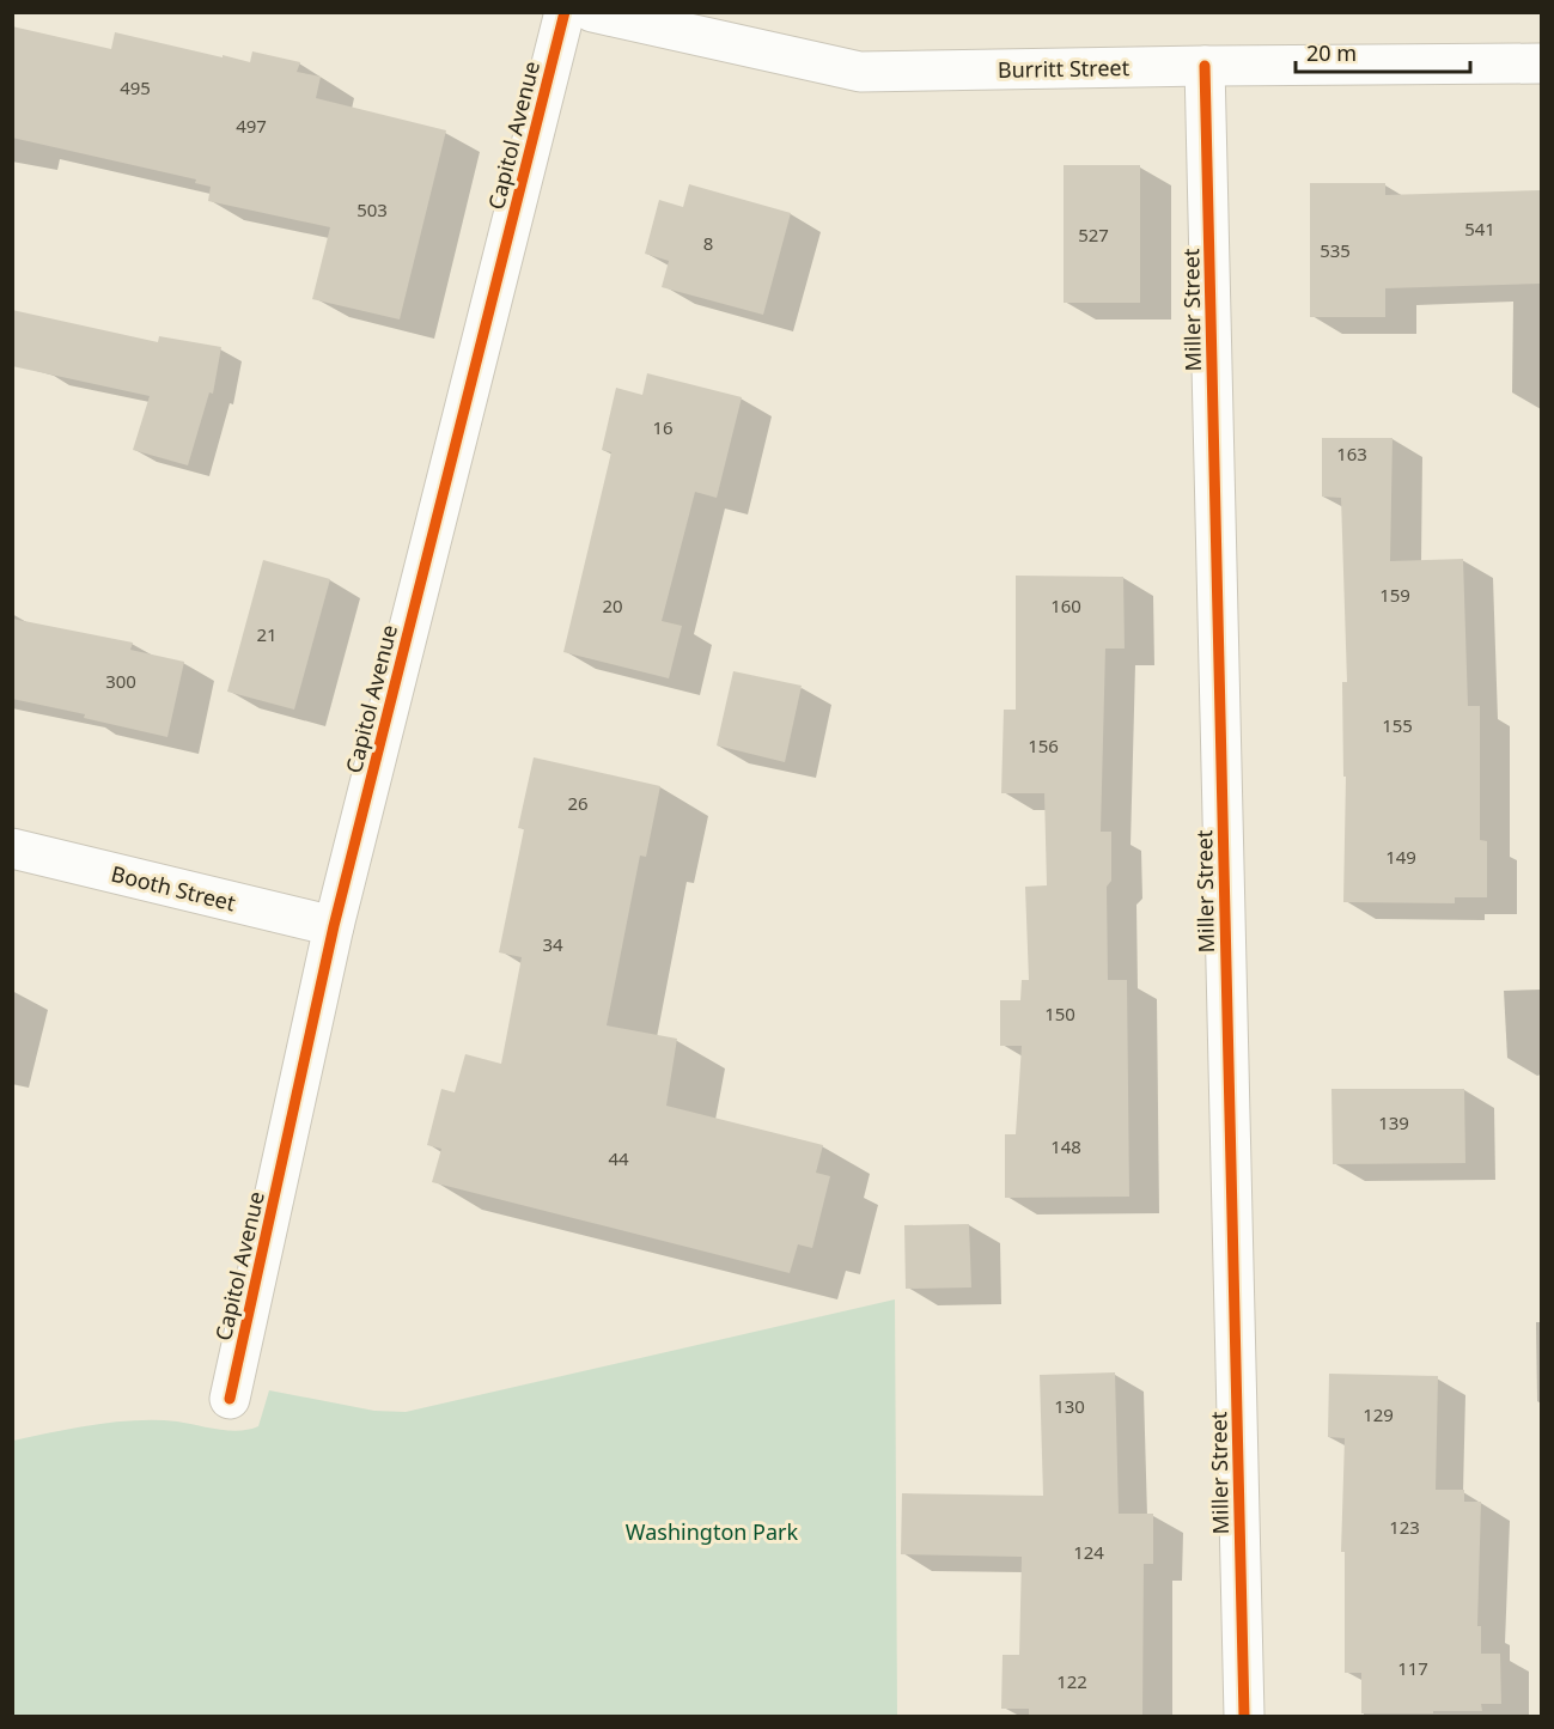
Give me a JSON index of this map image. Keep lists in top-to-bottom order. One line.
{"streets":{"street":["Burritt Street","Capitol Avenue","Miller Street","Booth Street"]},"crossings":[["Burritt Street","Miller Street"],["Capitol Avenue","Booth Street"]],"parks":["Washington Park"],"house_numbers":["495","497","503","541","527","8","535","16","163","159","20","160","21","300","155","156","26","149","34","150","139","148","44","130","129","123","124","117","122"],"scale_bar":"20 m"}
